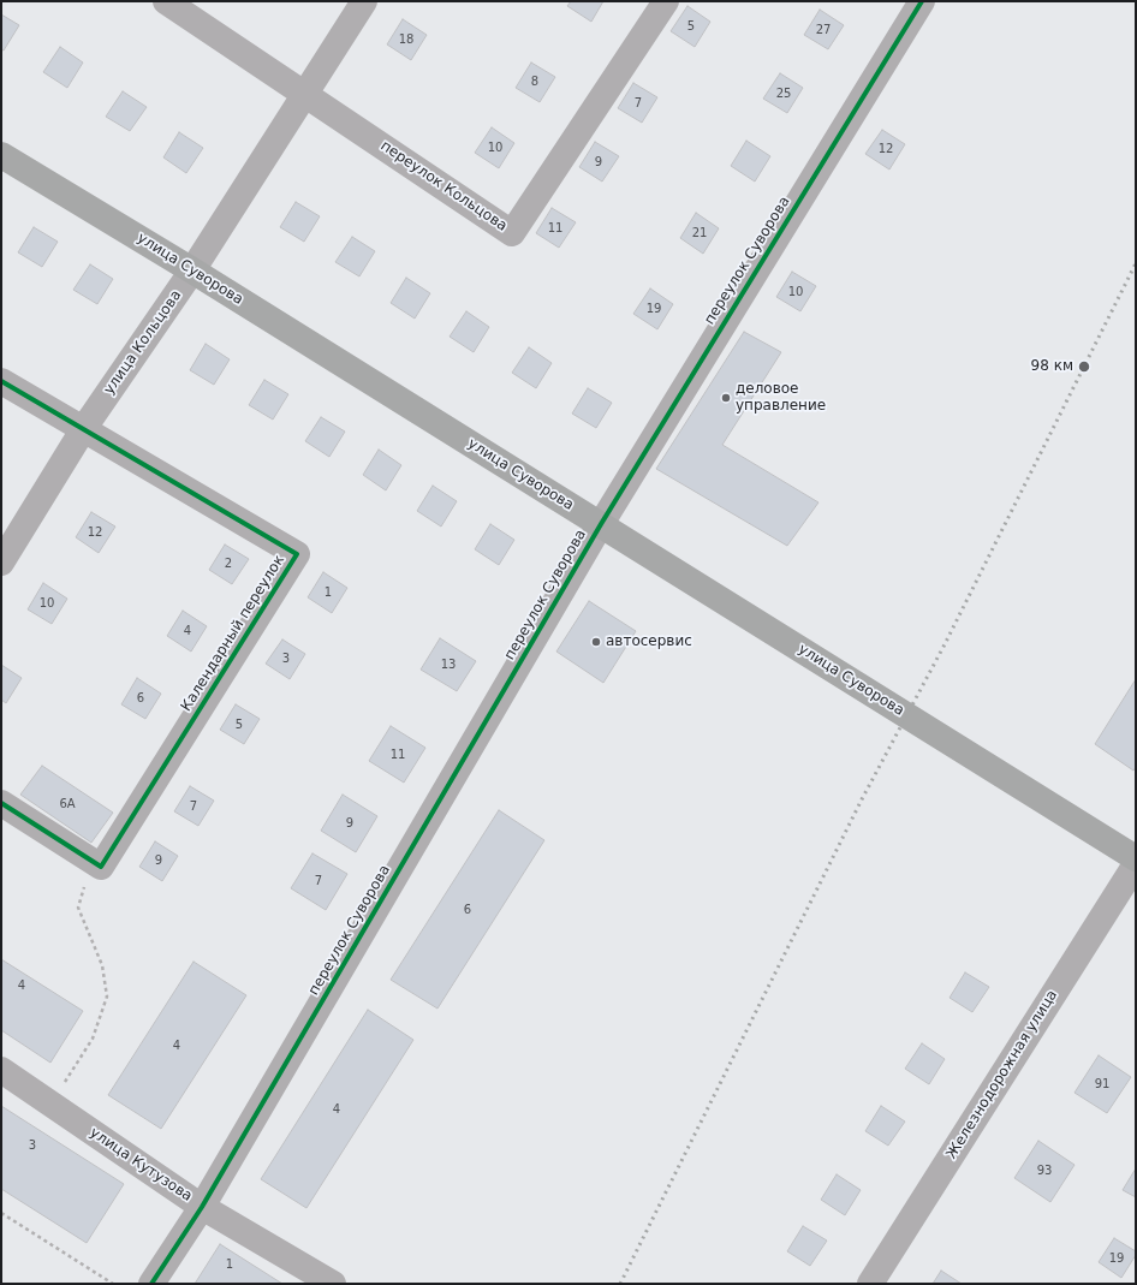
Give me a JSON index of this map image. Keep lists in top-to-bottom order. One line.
{"streets":{"main road":["улица Суворова"],"street":["переулок Кольцова","переулок Суворова","улица Кольцова","Календарный переулок","Железнодорожная улица","улица Кутузова"]},"crossings":[["переулок Кольцова","улица Кольцова"],["переулок Суворова","улица Суворова"],["переулок Суворова","улица Кутузова"],["улица Суворова","улица Кольцова"],["улица Кольцова","Календарный переулок"]],"places":["98 км","деловое управление","автосервис"],"house_numbers":["5","27","18","8","25","7","10","12","9","11","21","10","19","12","2","1","10","4","3","13","6","5","11","6А","7","9","9","7","6","4","4","91","4","3","93","19","1"]}
